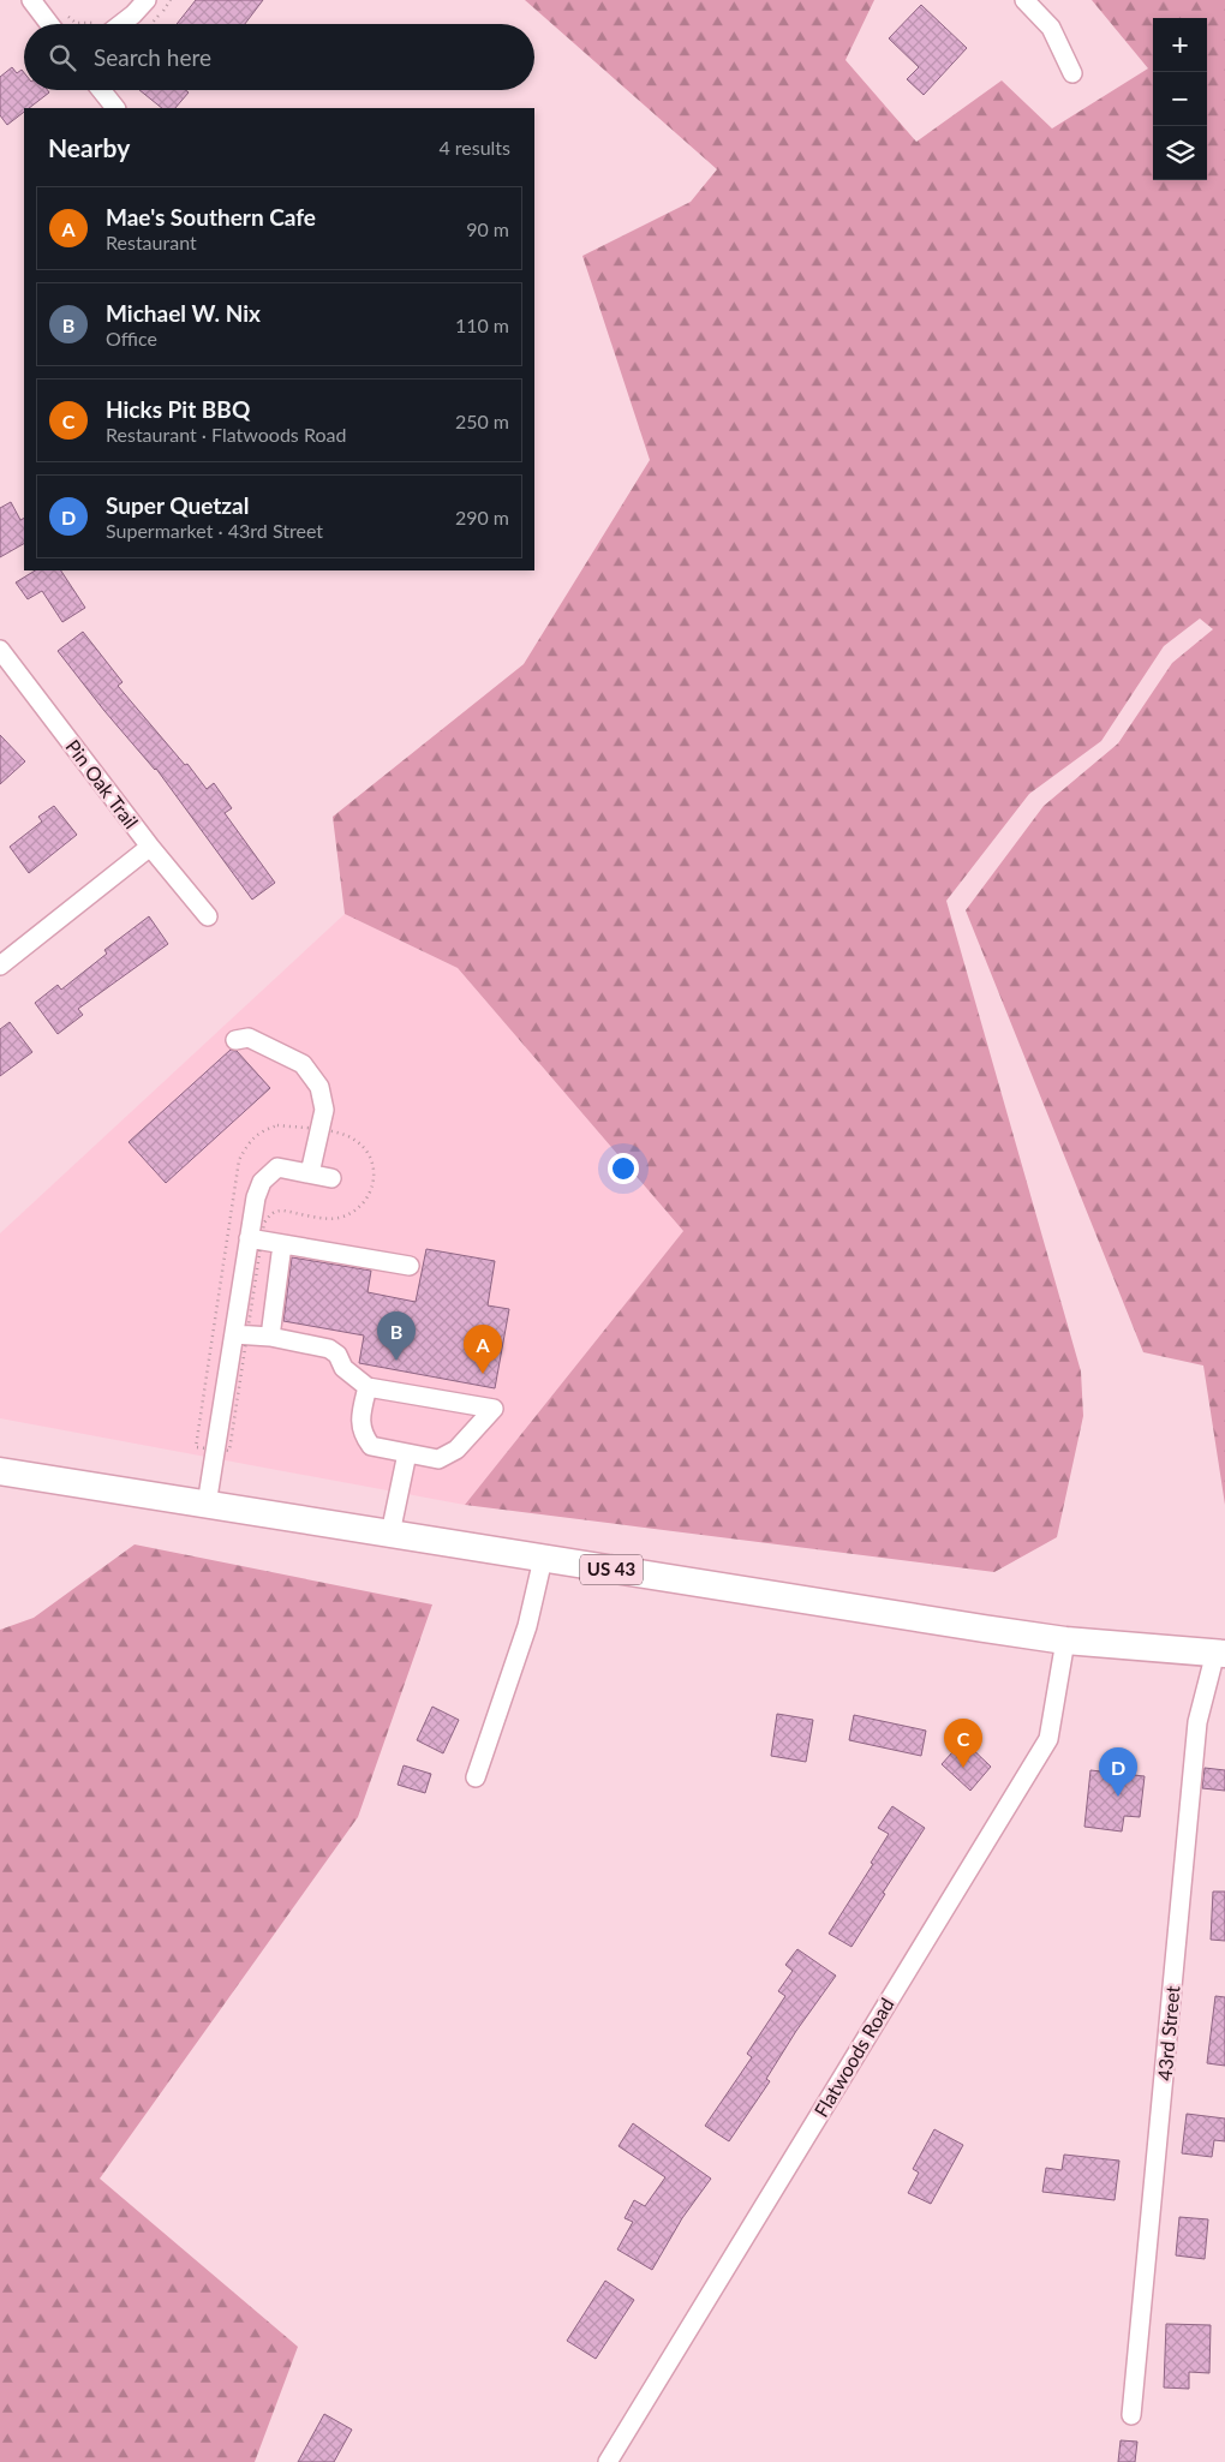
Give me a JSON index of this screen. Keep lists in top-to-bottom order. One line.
{"streets":{"highway":["US 43"],"street":["Pin Oak Trail","43rd Street","Flatwoods Road"]},"crossings":[["US 43","43rd Street"],["US 43","Flatwoods Road"]],"page":{"map_buttons":["+","−"],"search":"Search here","heading":["Nearby","4 results"],"list":[{"mark":"A","name":"Mae's Southern Cafe","note":"Restaurant","value":"90 m"},{"mark":"B","name":"Michael W. Nix","note":"Office","value":"110 m"},{"mark":"C","name":"Hicks Pit BBQ","note":"Restaurant · Flatwoods Road","value":"250 m"},{"mark":"D","name":"Super Quetzal","note":"Supermarket · 43rd Street","value":"290 m"}],"pins":["B","A","C","D"]}}
